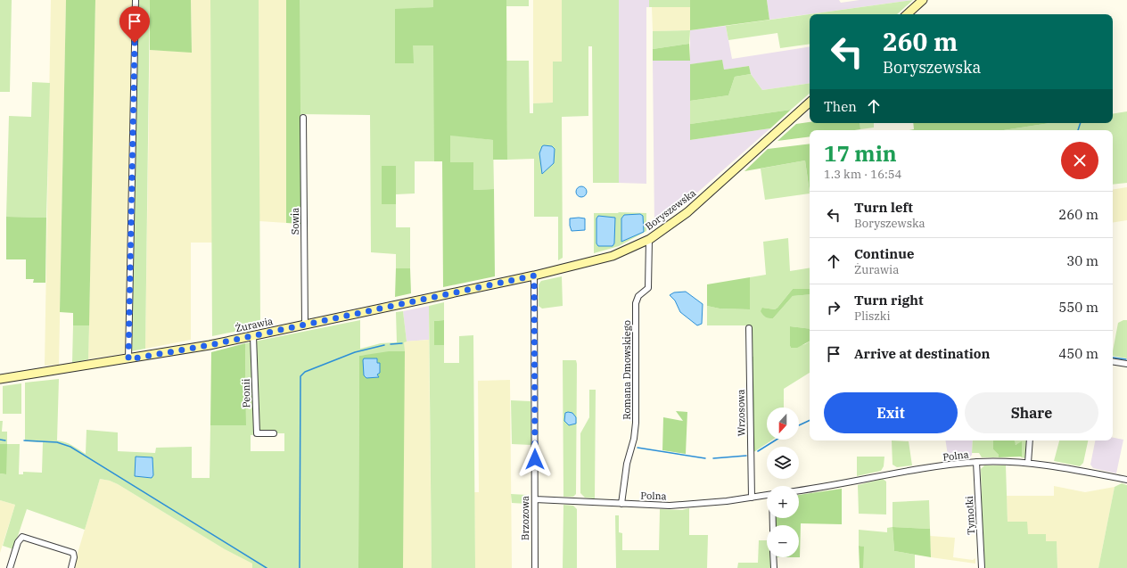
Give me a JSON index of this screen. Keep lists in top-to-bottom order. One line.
{"streets":{"main road":["Boryszewska","Żurawia"],"street":["Sowia","Romana Dmowskiego","Peonii","Wrzosowa","Polna","Tymotki","Brzozowa"]},"crossings":[["Boryszewska","Żurawia"],["Boryszewska","Romana Dmowskiego"],["Boryszewska","Brzozowa"],["Sowia","Żurawia"],["Żurawia","Peonii"],["Romana Dmowskiego","Polna"],["Wrzosowa","Polna"],["Polna","Tymotki"],["Polna","Brzozowa"]],"north":"bottom","page":{"turn":["260 m","Boryszewska"],"then":"Then","heading":["17 min","1.3 km · 16:54"],"list":[{"name":"Turn left","note":"Boryszewska","value":"260 m"},{"name":"Continue","note":"Żurawia","value":"30 m"},{"name":"Turn right","note":"Pliszki","value":"550 m"},{"name":"Arrive at destination","value":"450 m"}],"buttons":["Exit","Share"],"map_buttons":["+","−"]}}
